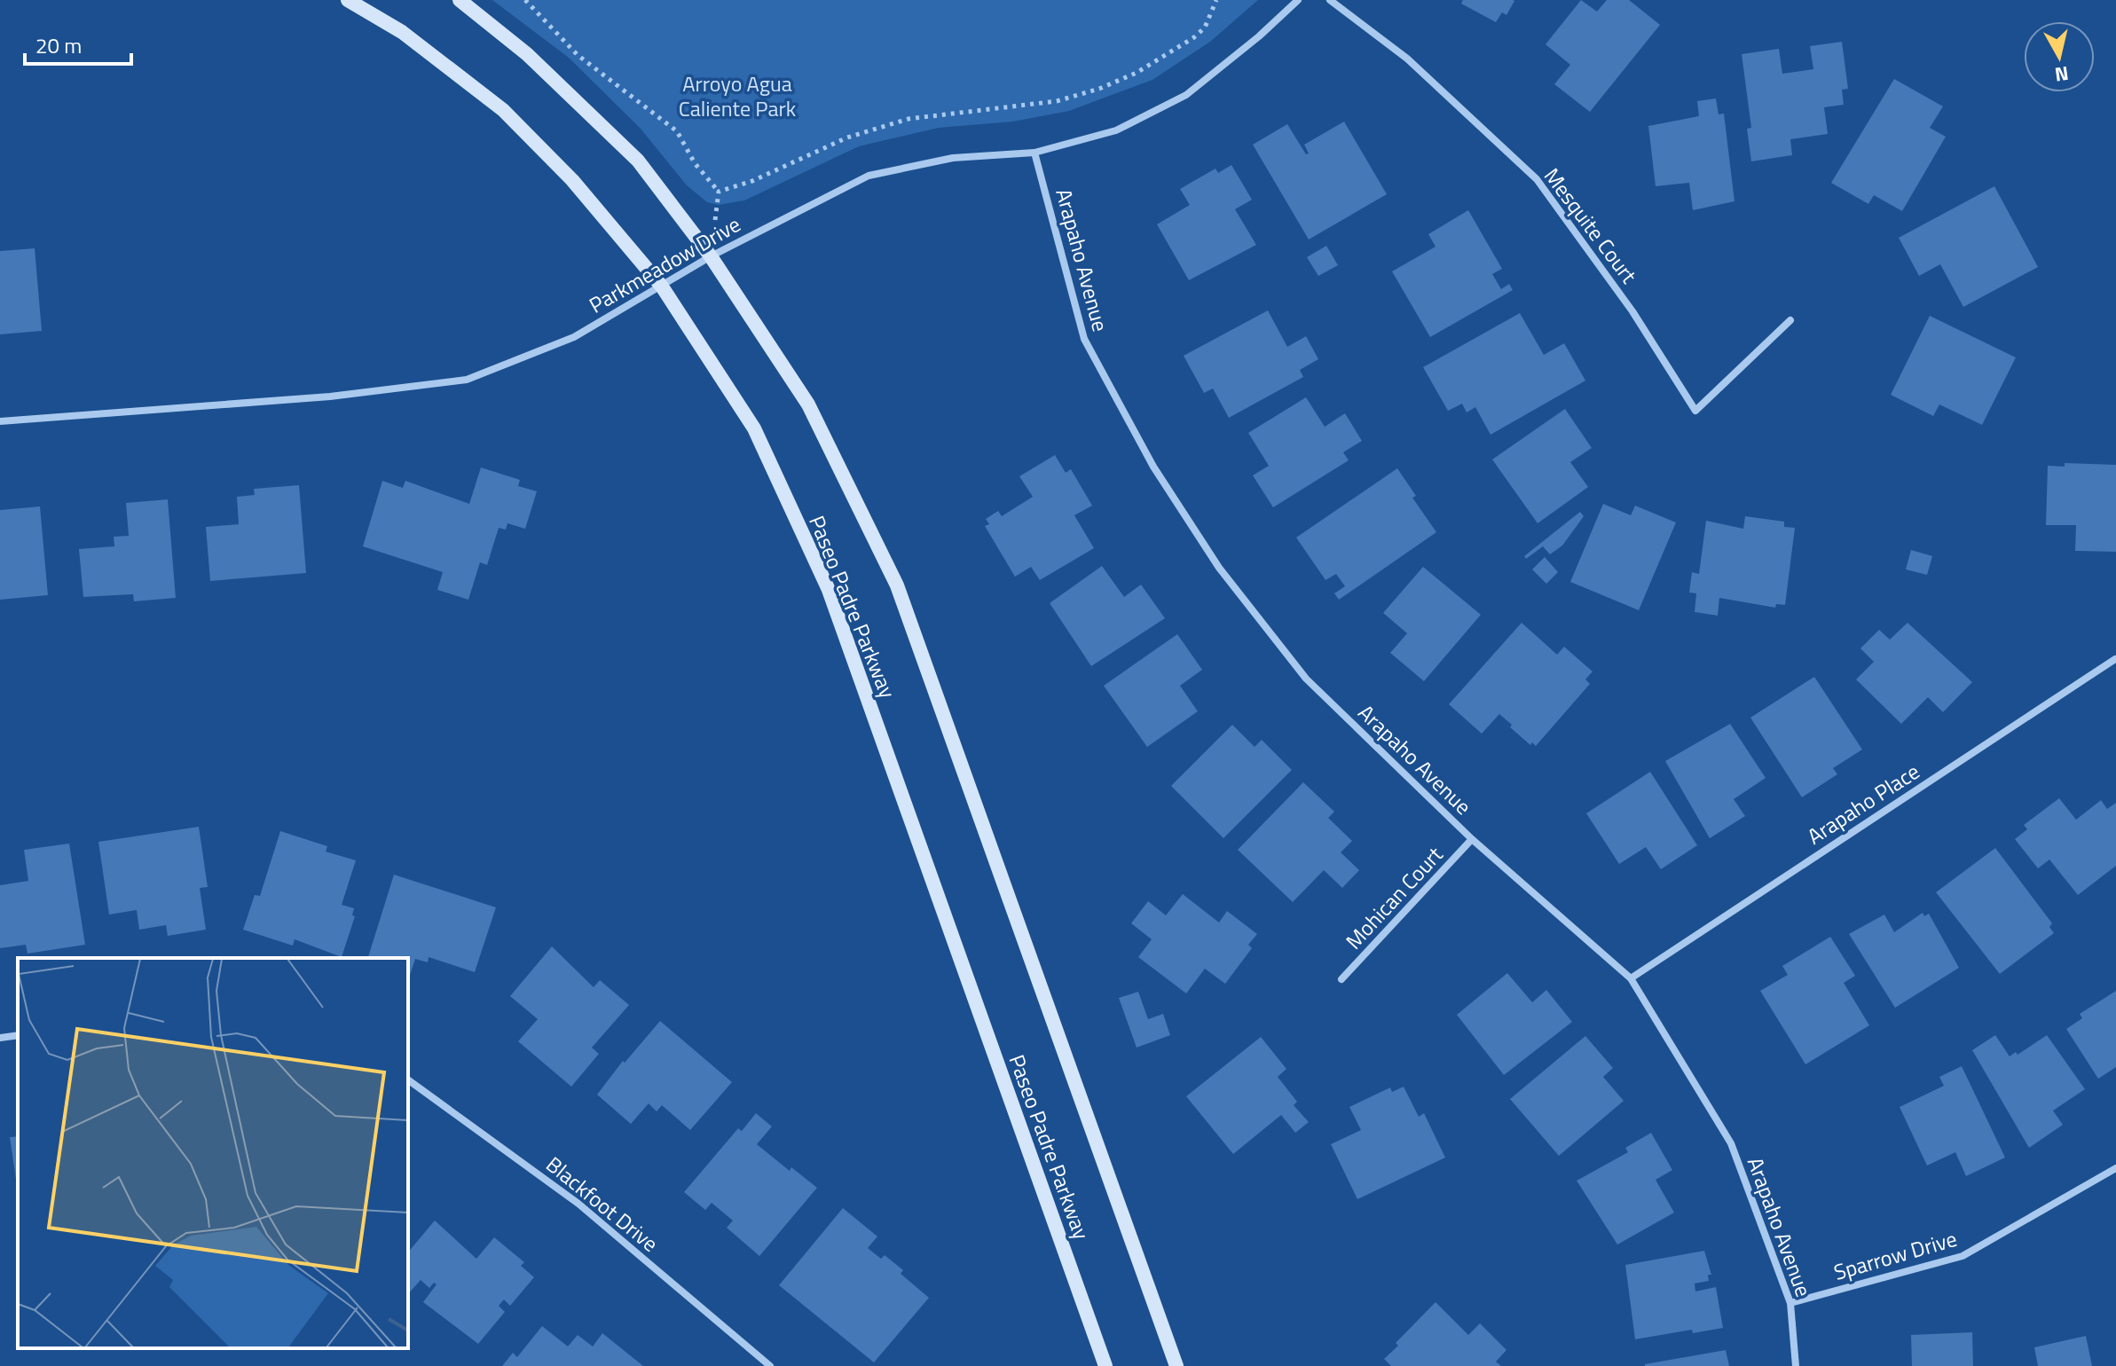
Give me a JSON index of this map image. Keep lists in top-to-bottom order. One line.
{"streets":{"main road":["Paseo Padre Parkway"],"street":["Mesquite Court","Arapaho Avenue","Parkmeadow Drive","Arapaho Place","Mohican Court","Blackfoot Drive","Sparrow Drive"]},"crossings":[["Arapaho Avenue","Parkmeadow Drive"],["Arapaho Avenue","Arapaho Place"],["Arapaho Avenue","Mohican Court"],["Arapaho Avenue","Sparrow Drive"],["Parkmeadow Drive","Paseo Padre Parkway"]],"parks":["Arroyo Agua Caliente Park"],"scale_bar":"20 m","north":"bottom"}
